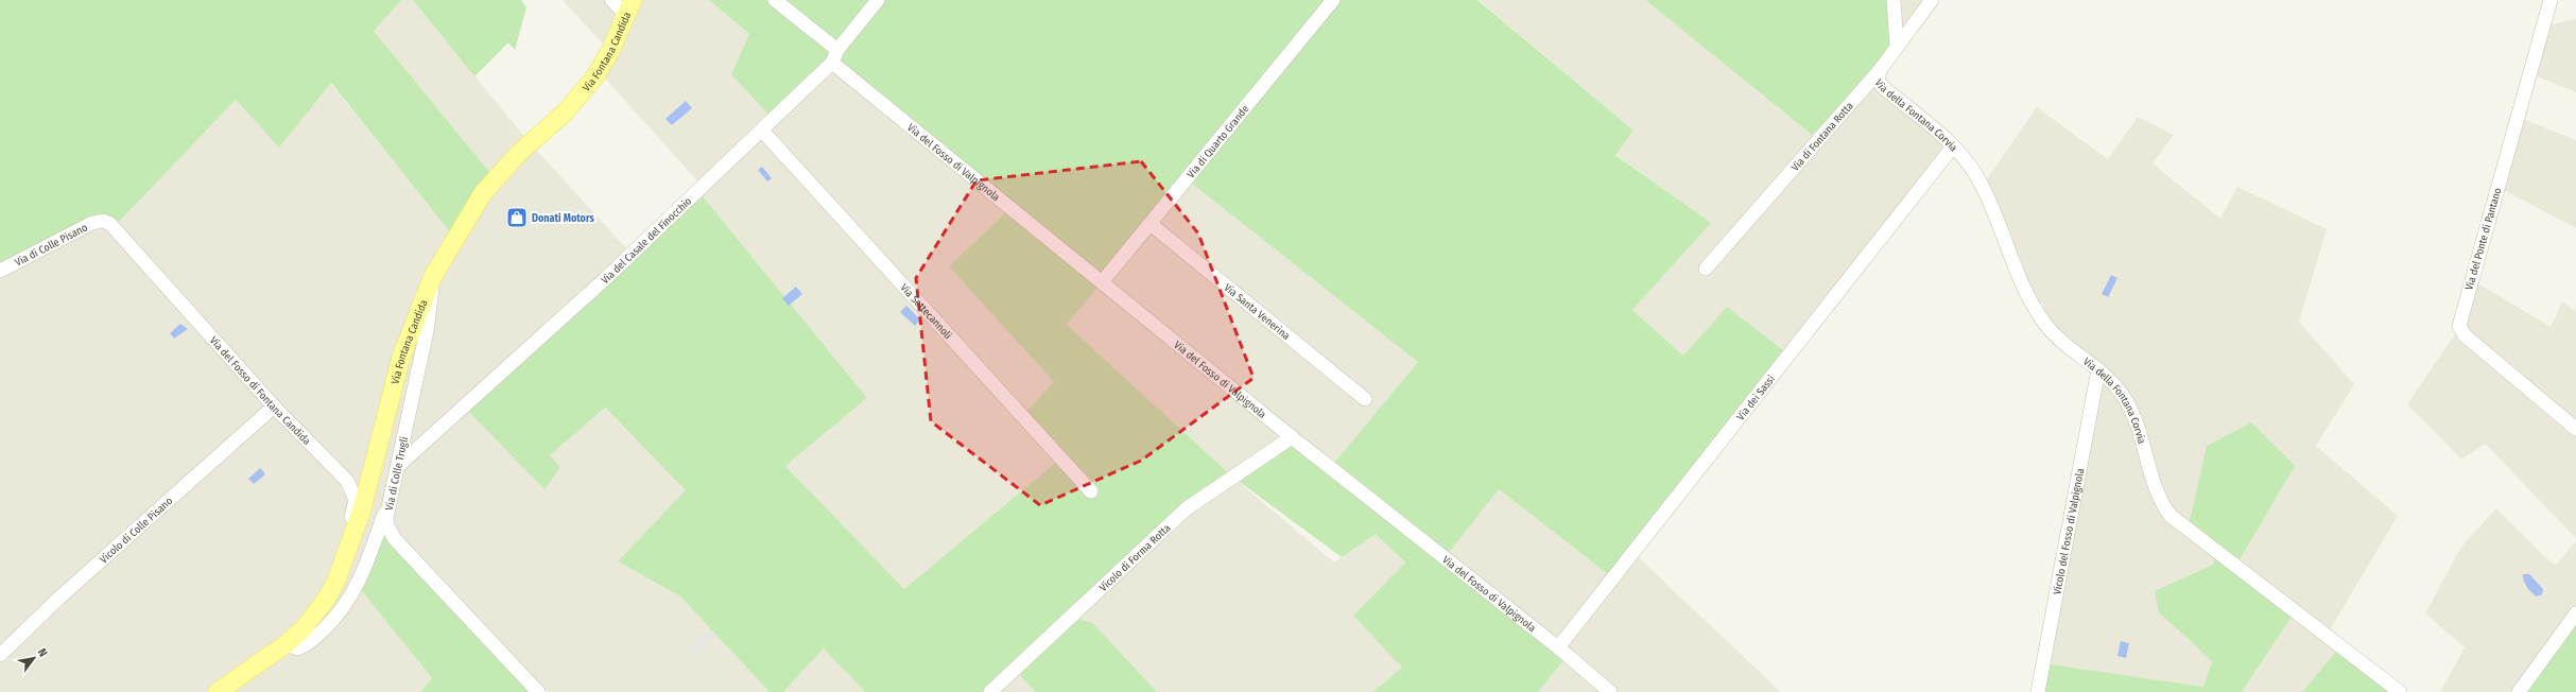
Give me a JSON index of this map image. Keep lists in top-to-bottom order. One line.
{"streets":{"main road":["Via Fontana Candida"],"street":["Via della Fontana Corvia","Via di Fontana Rotta","Via di Quarto Grande","Via del Fosso di Valpignola","Via del Ponte di Pantano","Via del Casale del Finocchio","Via di Colle Pisano","Via Settecannoli","Via Santa Venerina","Via del Fosso di Fontana Candida","Via dei Sassi","Via di Colle Trugli","Vicolo di Colle Pisano","Vicolo del Fosso di Valpignola","Vicolo di Forma Rotta"]},"crossings":[["Via Fontana Candida","Via del Fosso di Fontana Candida"],["Via Fontana Candida","Via di Colle Trugli"],["Via della Fontana Corvia","Via di Fontana Rotta"],["Via della Fontana Corvia","Via dei Sassi"],["Via della Fontana Corvia","Vicolo del Fosso di Valpignola"],["Via di Quarto Grande","Via del Fosso di Valpignola"],["Via di Quarto Grande","Via Santa Venerina"],["Via del Fosso di Valpignola","Via del Casale del Finocchio"],["Via del Fosso di Valpignola","Via dei Sassi"],["Via del Fosso di Valpignola","Vicolo di Forma Rotta"],["Via del Casale del Finocchio","Via Settecannoli"],["Via del Casale del Finocchio","Via di Colle Trugli"],["Via di Colle Pisano","Via del Fosso di Fontana Candida"],["Via del Fosso di Fontana Candida","Vicolo di Colle Pisano"]],"places":{"shop":["Donati Motors"]},"north":"top right"}
